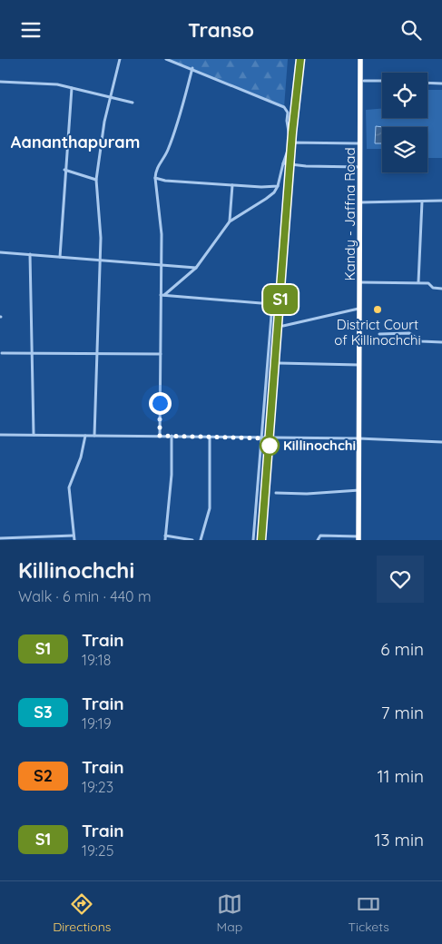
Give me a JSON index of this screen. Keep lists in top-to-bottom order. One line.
{"streets":{"highway":["Kandy - Jaffna Road"]},"districts":["Aananthapuram"],"places":["District Court of Killinochchi","Killinochchi"],"page":{"header":"Transo","on_map":"S1","heading":["Killinochchi","Walk · 6 min · 440 m"],"list":[{"mark":"S1","name":"Train","note":"19:18","value":"6 min"},{"mark":"S3","name":"Train","note":"19:19","value":"7 min"},{"mark":"S2","name":"Train","note":"19:23","value":"11 min"},{"mark":"S1","name":"Train","note":"19:25","value":"13 min"}],"tabs":["Directions","Map","Tickets"]}}
